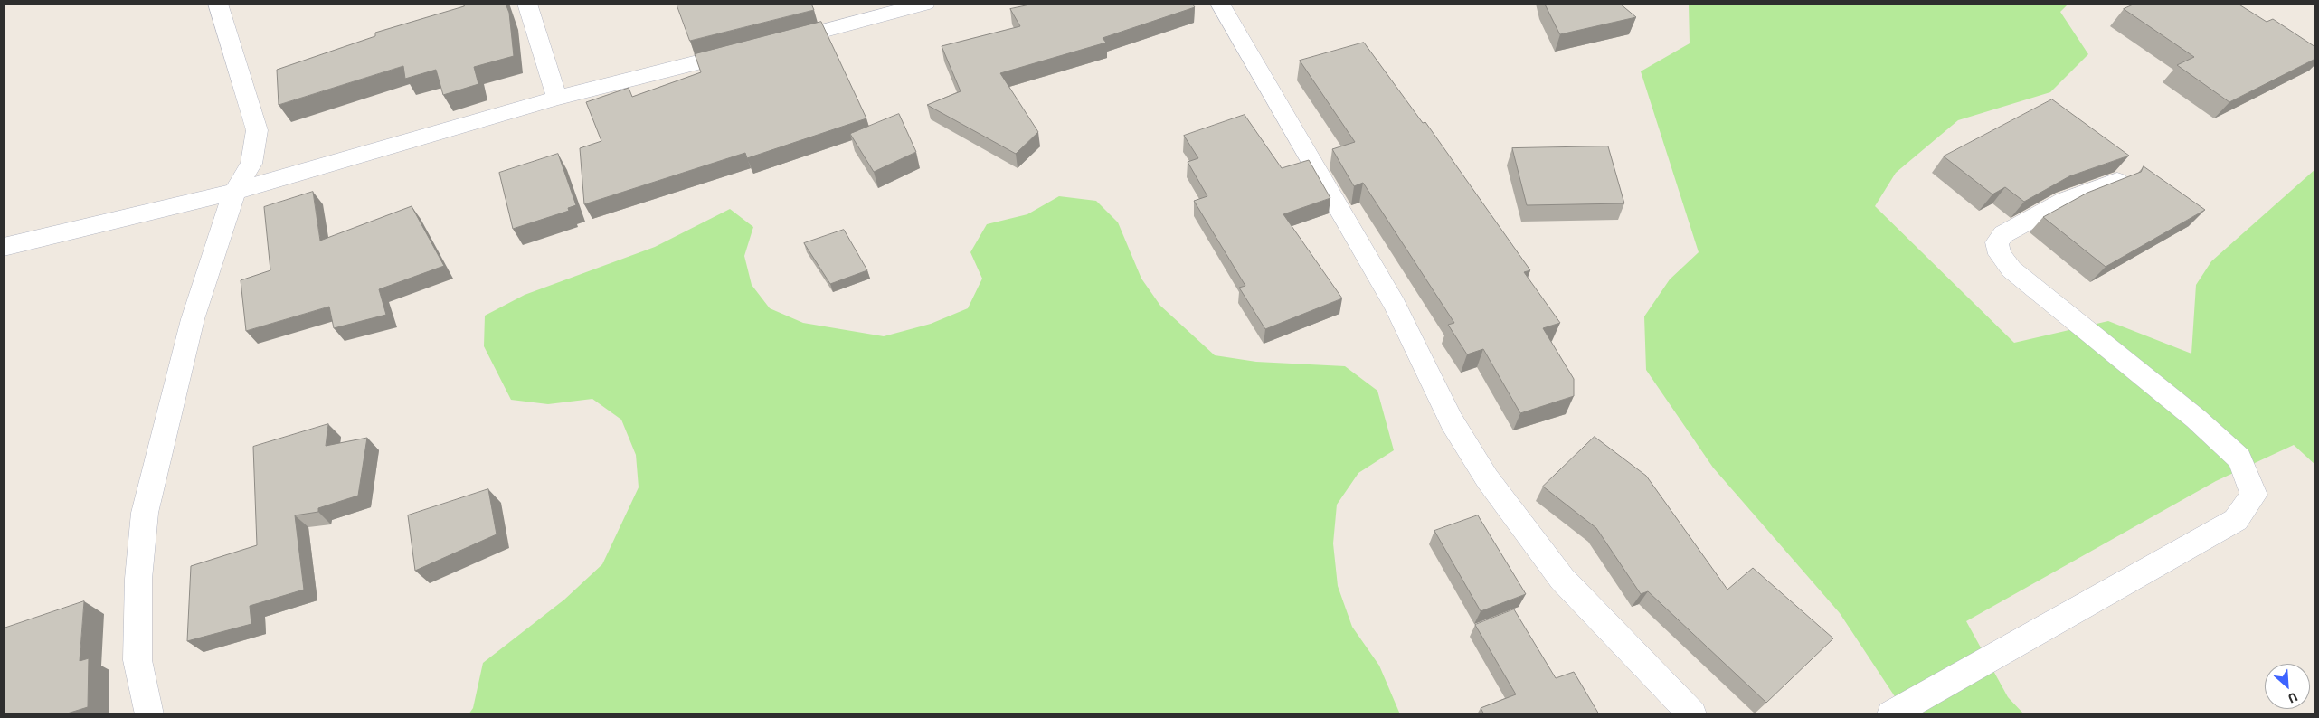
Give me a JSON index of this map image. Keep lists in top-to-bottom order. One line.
{"north":"bottom right"}
